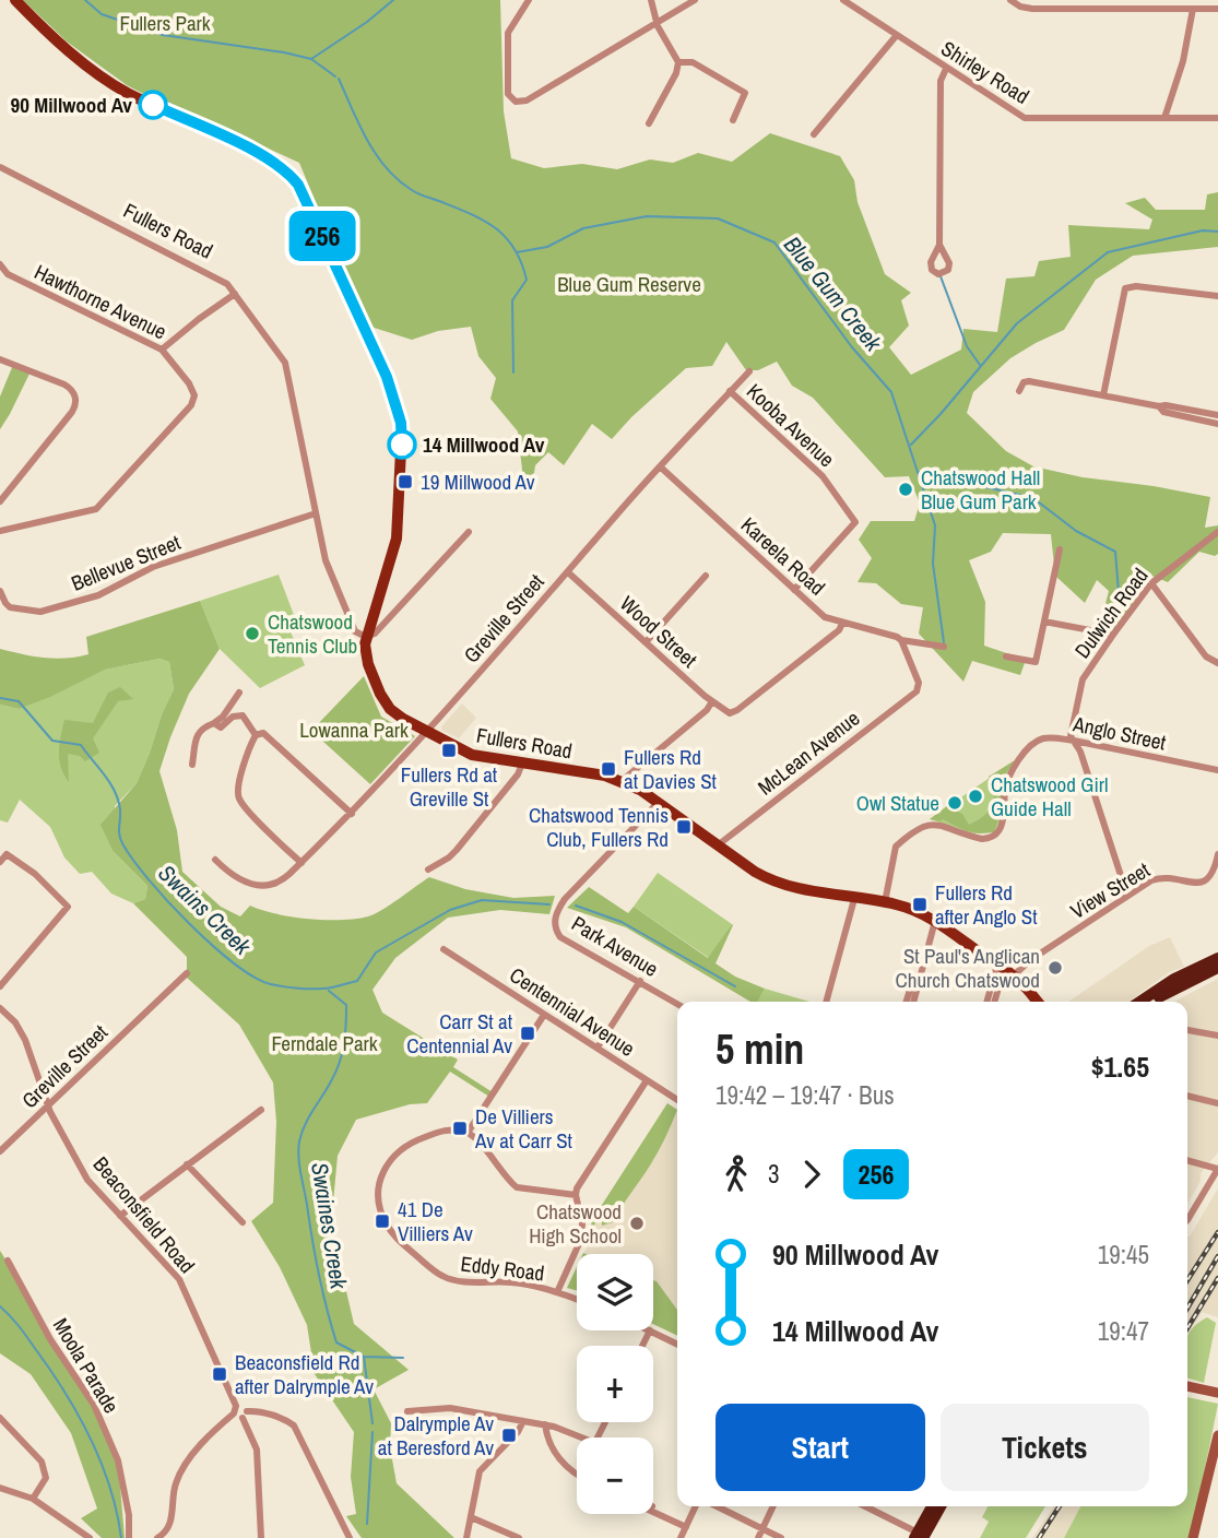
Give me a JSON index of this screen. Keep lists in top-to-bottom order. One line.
{"streets":{"main road":["Fullers Road"],"street":["Shirley Road","Hawthorne Avenue","Kooba Avenue","Kareela Road","Bellevue Street","Dulwich Road","Greville Street","Wood Street","Anglo Street","McLean Avenue","View Street","Park Avenue","Centennial Avenue","Beaconsfield Road","Eddy Road","Moola Parade"]},"crossings":[["Fullers Road","Bellevue Street"],["Fullers Road","Greville Street"],["Fullers Road","Anglo Street"],["Fullers Road","McLean Avenue"],["Fullers Road","View Street"],["Fullers Road","Park Avenue"],["Kooba Avenue","Kareela Road"],["Kooba Avenue","Greville Street"],["Kareela Road","Greville Street"],["Kareela Road","Wood Street"],["Kareela Road","McLean Avenue"],["Dulwich Road","Anglo Street"],["Greville Street","Wood Street"],["Greville Street","Beaconsfield Road"]],"water":["Blue Gum Creek","Swains Creek","Swaines Creek"],"parks":["Fullers Park","Blue Gum Reserve","Lowanna Park","Ferndale Park"],"places":{"other":["90 Millwood Av","14 Millwood Av","Chatswood Hall Blue Gum Park","Chatswood Tennis Club","Chatswood Girl Guide Hall","Owl Statue","St Paul's Anglican Church Chatswood","Chatswood High School"],"transit":["19 Millwood Av","Fullers Rd at Greville St","Fullers Rd at Davies St","Chatswood Tennis Club, Fullers Rd","Fullers Rd after Anglo St","Carr St at Centennial Av","De Villiers Av at Carr St","41 De Villiers Av","Beaconsfield Rd after Dalrymple Av","Dalrymple Av at Beresford Av"]},"lines":["bus line 256"],"page":{"on_map":"256","heading":["5 min","19:42 – 19:47 · Bus","$1.65"],"legs":["3","256"],"list":[{"name":"90 Millwood Av","value":"19:45"},{"name":"14 Millwood Av","value":"19:47"}],"map_buttons":["+","−"],"buttons":["Start","Tickets"]}}
